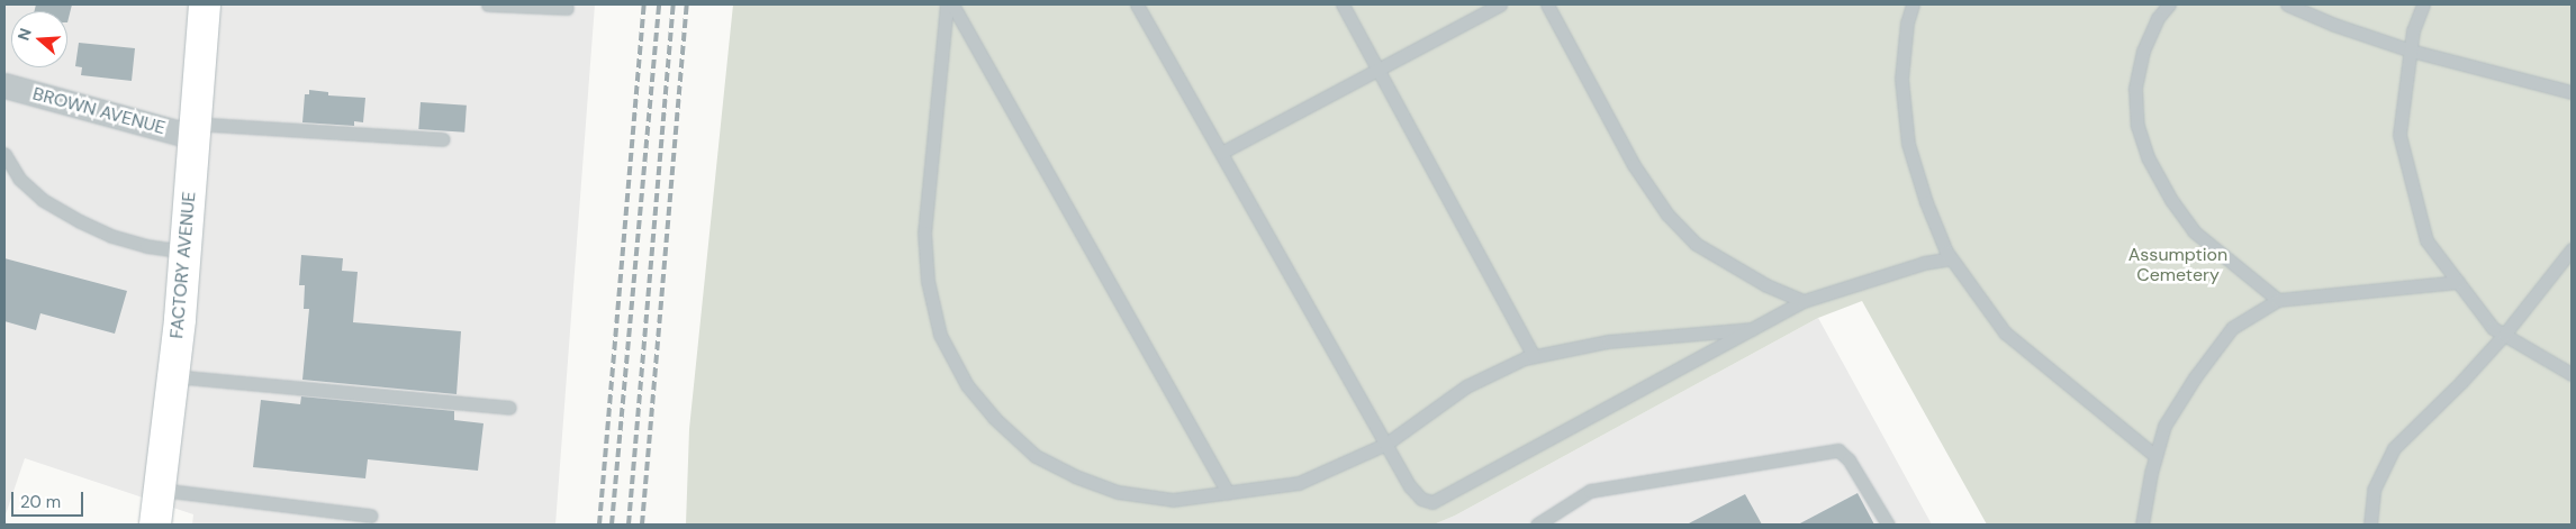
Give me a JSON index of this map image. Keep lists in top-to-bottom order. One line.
{"streets":{"street":["BROWN AVENUE","FACTORY AVENUE"]},"crossings":[["BROWN AVENUE","FACTORY AVENUE"]],"parks":["Assumption Cemetery"],"scale_bar":"20 m","north":"left"}
